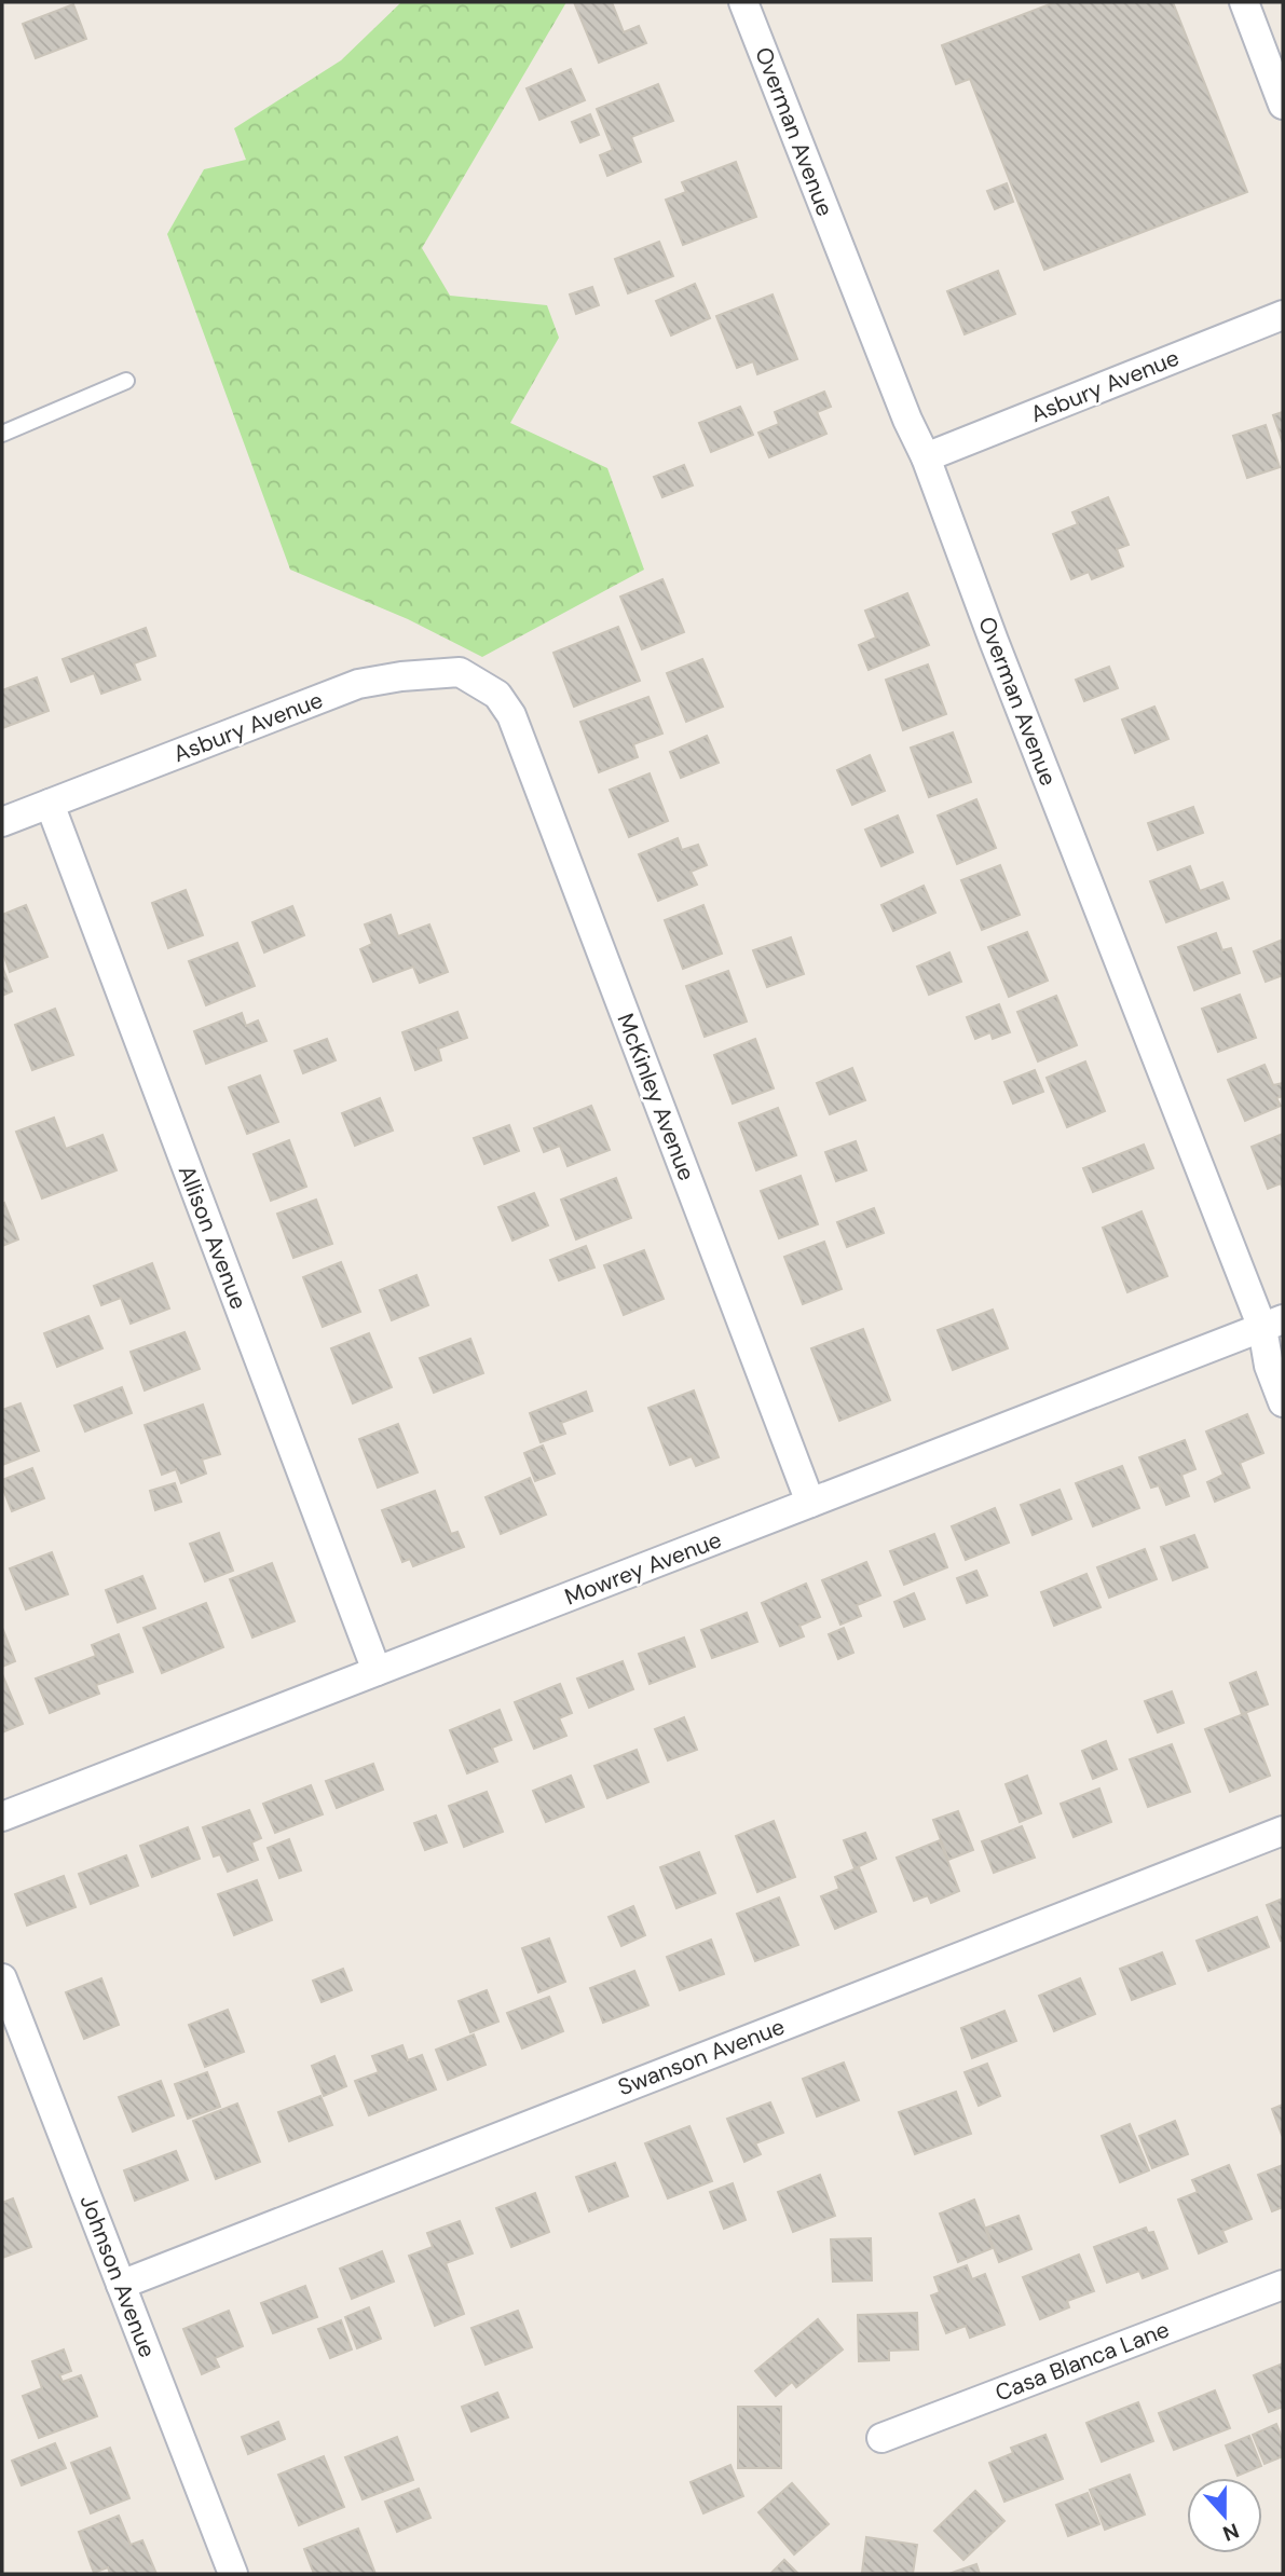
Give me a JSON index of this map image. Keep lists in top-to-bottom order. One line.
{"streets":{"street":["Overman Avenue","Asbury Avenue","McKinley Avenue","Allison Avenue","Mowrey Avenue","Swanson Avenue","Johnson Avenue","Casa Blanca Lane"]},"crossings":[["Overman Avenue","Asbury Avenue"],["Overman Avenue","Mowrey Avenue"],["Asbury Avenue","McKinley Avenue"],["Asbury Avenue","Allison Avenue"],["McKinley Avenue","Mowrey Avenue"],["Allison Avenue","Mowrey Avenue"],["Swanson Avenue","Johnson Avenue"]],"north":"bottom"}
